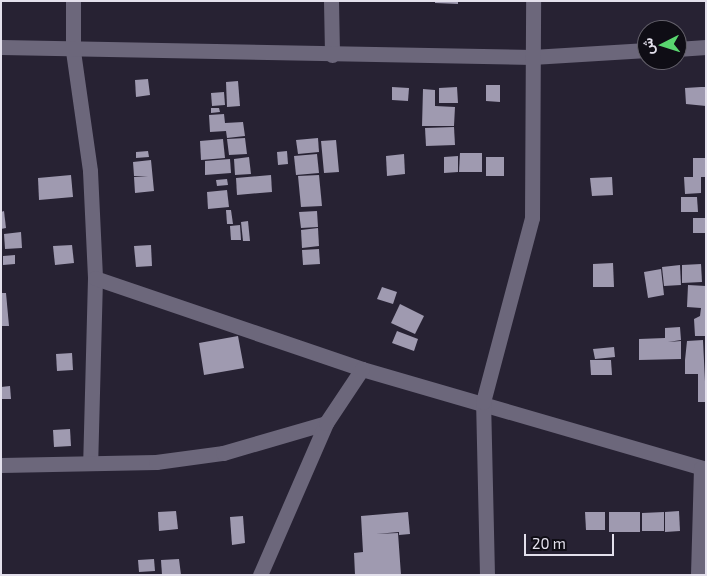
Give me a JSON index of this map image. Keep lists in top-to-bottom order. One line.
{"scale_bar":"20 m","north":"left"}
